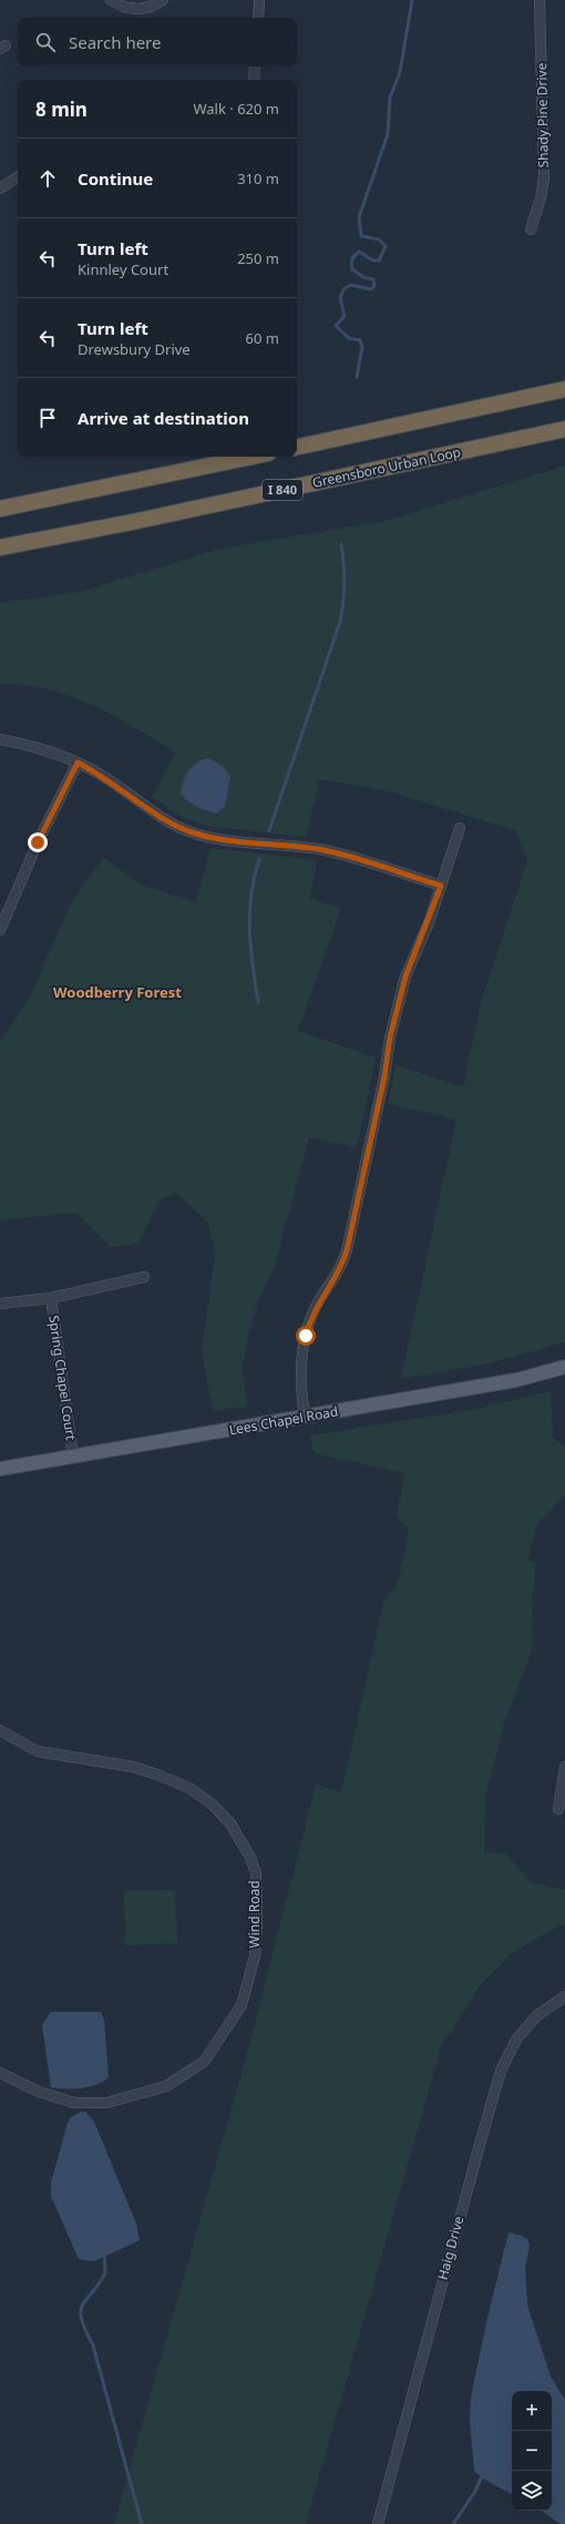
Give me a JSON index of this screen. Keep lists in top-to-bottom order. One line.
{"streets":{"highway":["Greensboro Urban Loop","I 840"],"main road":["Lees Chapel Road"],"street":["Shady Pine Drive","Spring Chapel Court","Wind Road","Haig Drive"]},"crossings":[["Spring Chapel Court","Lees Chapel Road"]],"districts":["Woodberry Forest"],"page":{"search":"Search here","heading":["8 min","Walk · 620 m"],"list":[["Continue","310 m"],["Turn left","Kinnley Court","250 m"],["Turn left","Drewsbury Drive","60 m"],"Arrive at destination"],"map_buttons":["+","−"]}}
